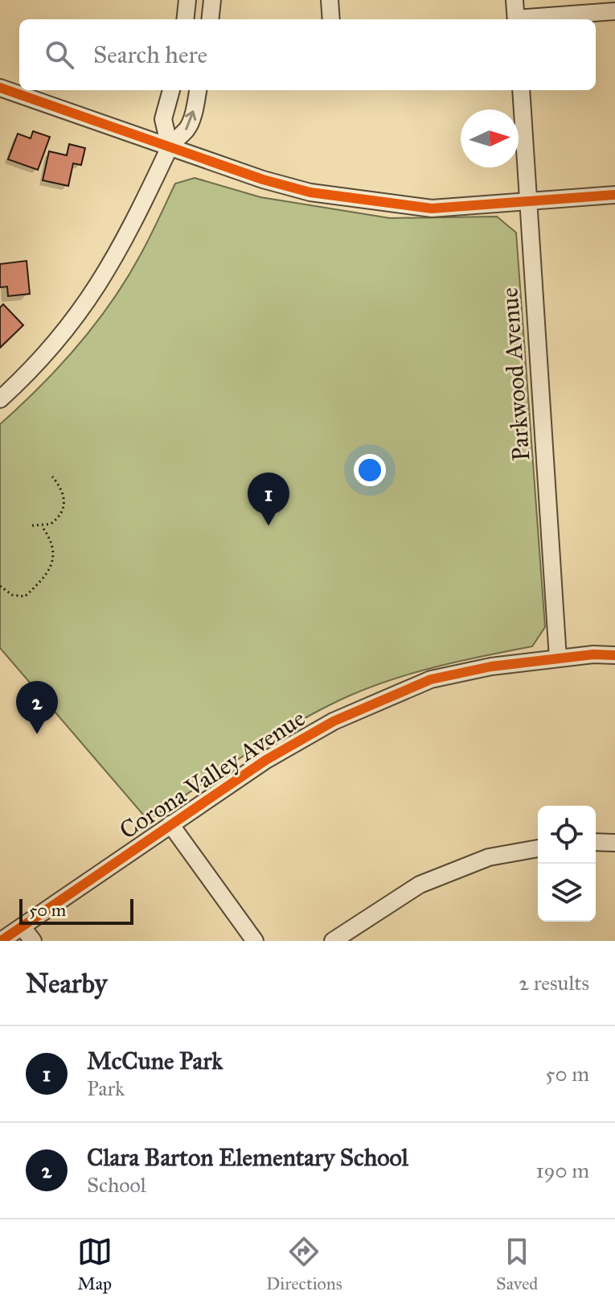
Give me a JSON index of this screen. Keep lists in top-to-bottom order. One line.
{"streets":{"street":["Parkwood Avenue","Corona Valley Avenue"]},"crossings":[["Parkwood Avenue","Corona Valley Avenue"]],"scale_bar":"50 m","north":"right","page":{"search":"Search here","pins":["1","2"],"scale":"50 m","heading":["Nearby","2 results"],"list":[{"mark":"1","name":"McCune Park","note":"Park","value":"50 m"},{"mark":"2","name":"Clara Barton Elementary School","note":"School","value":"190 m"}],"nav":["Map","Directions","Saved"]}}
